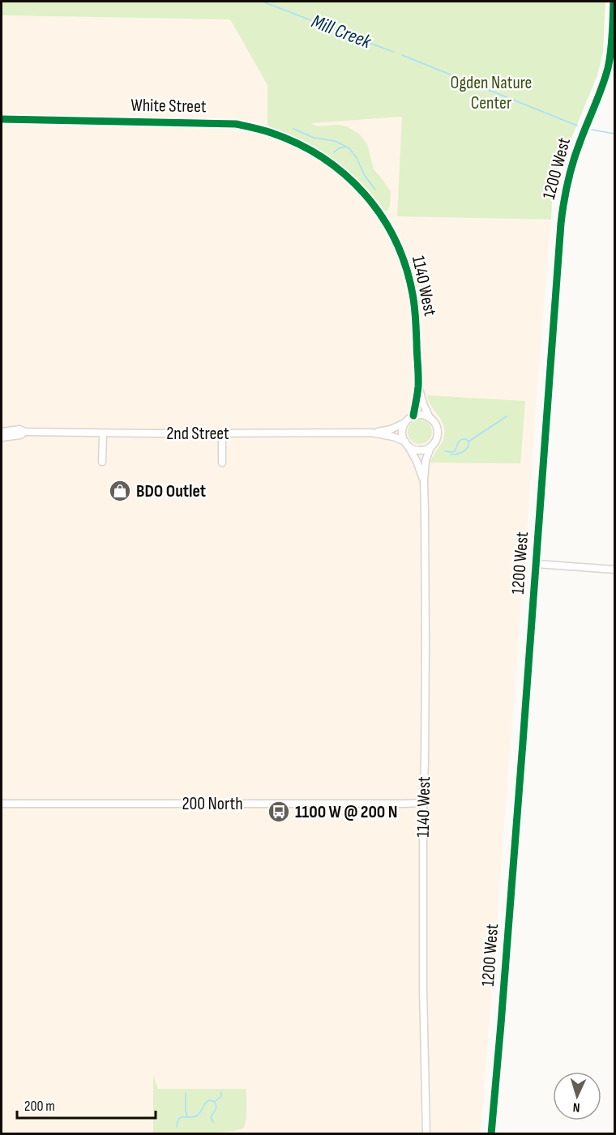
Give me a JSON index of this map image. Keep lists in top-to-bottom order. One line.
{"streets":{"street":["White Street","1200 West","1140 West","2nd Street","200 North"]},"crossings":[["White Street","1140 West"],["1140 West","2nd Street"],["1140 West","200 North"]],"water":["Mill Creek"],"parks":["Ogden Nature Center"],"places":{"shop":["BDO Outlet"],"bus stop":["1100 W @ 200 N"]},"scale_bar":"200 m","north":"bottom"}
